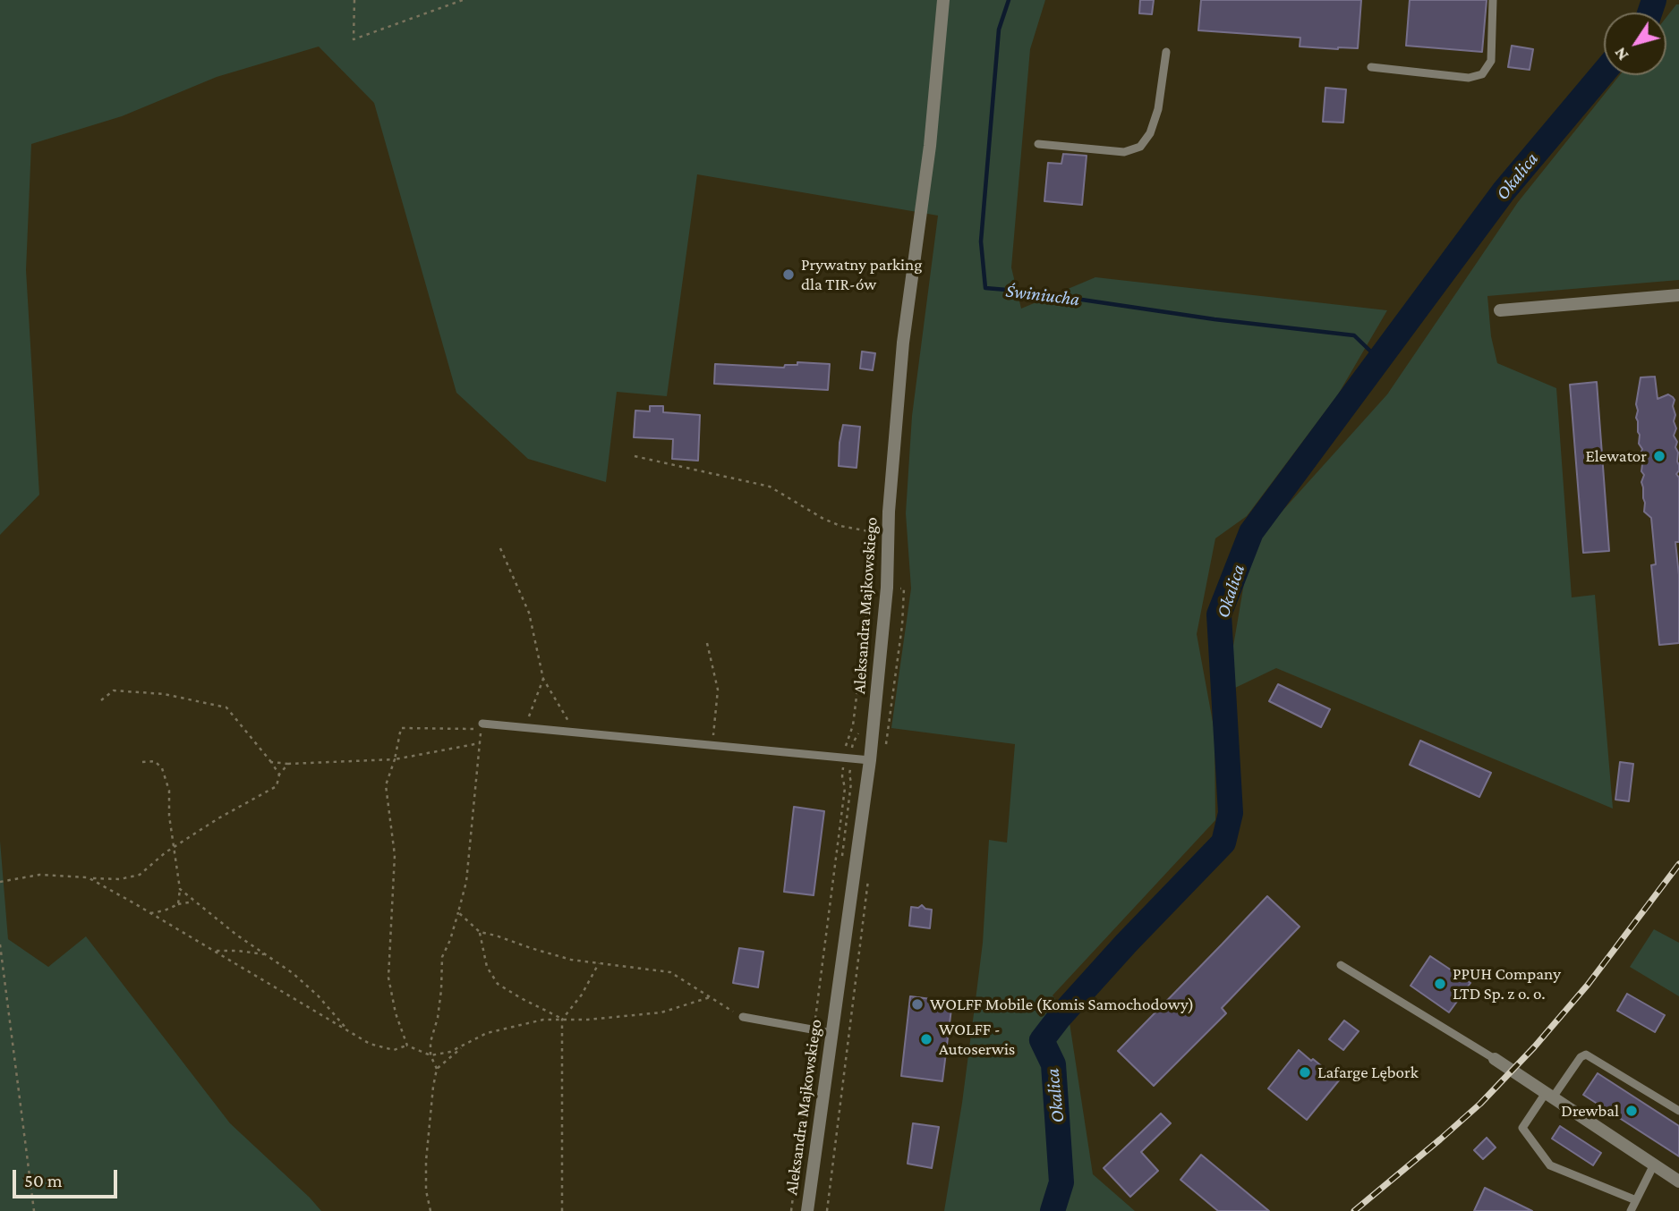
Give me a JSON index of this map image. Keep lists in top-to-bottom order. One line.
{"streets":{"street":["Aleksandra Majkowskiego"]},"water":["Okalica","Świniucha"],"places":["Prywatny parking dla TIR-ów","Elewator","PPUH Company LTD Sp. z o. o.","WOLFF Mobile (Komis Samochodowy)","WOLFF - Autoserwis","Lafarge Lębork","Drewbal"],"scale_bar":"50 m","north":"bottom left"}
